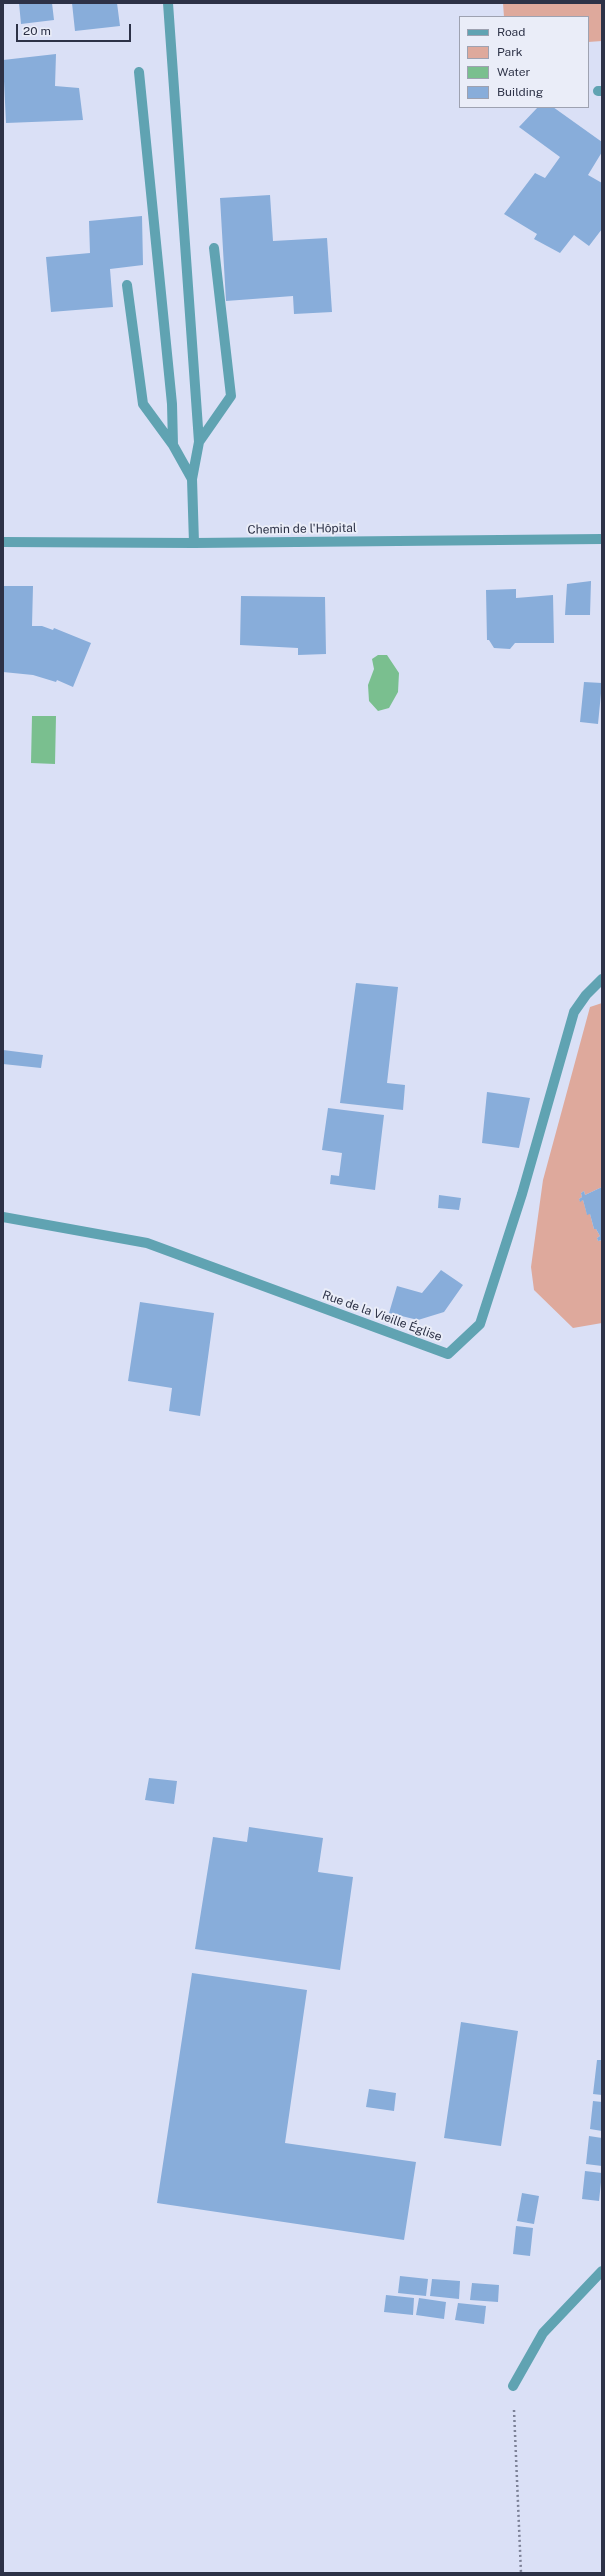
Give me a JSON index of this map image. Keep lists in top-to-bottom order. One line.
{"streets":{"street":["Chemin de l'Hôpital","Rue de la Vieille Église"]},"legend":["Road","Park","Water","Building"],"scale_bar":"20 m"}
